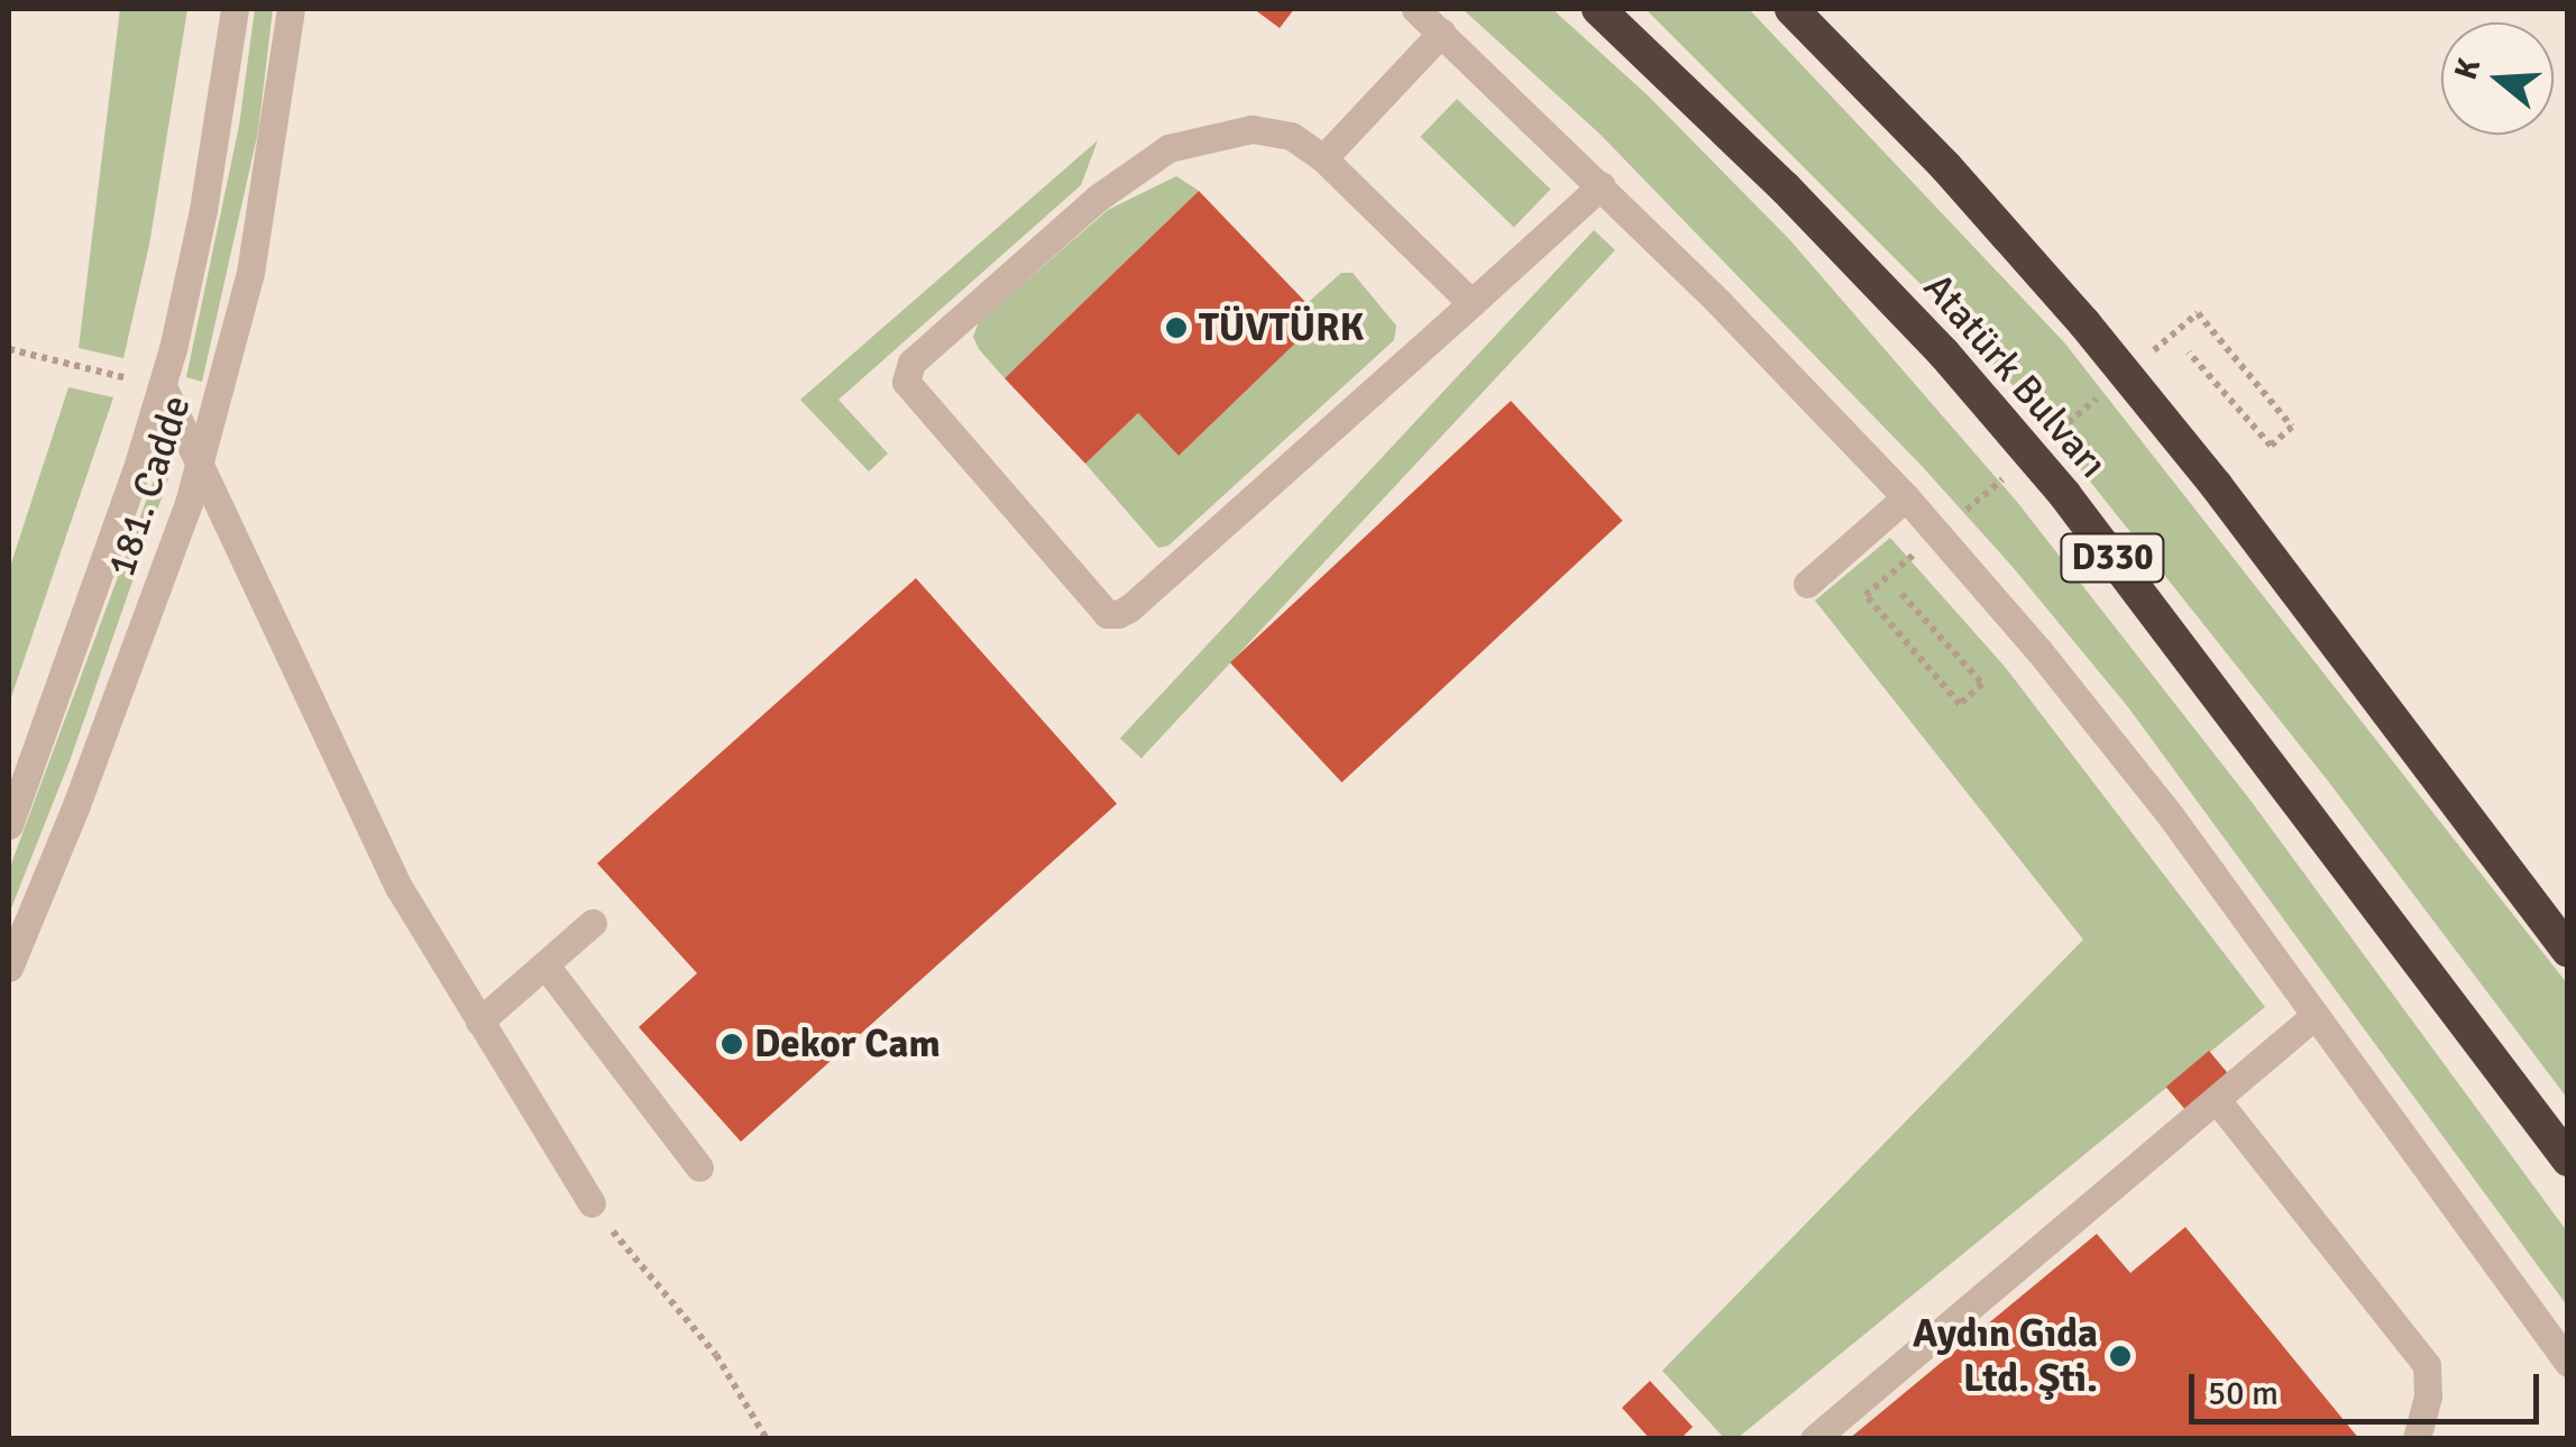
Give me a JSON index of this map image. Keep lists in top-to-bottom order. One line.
{"streets":{"highway":["Atatürk Bulvarı","D330"],"street":["181. Cadde"]},"places":["TÜVTÜRK","Dekor Cam","Aydın Gıda Ltd. Şti."],"scale_bar":"50 m","north":"left"}
